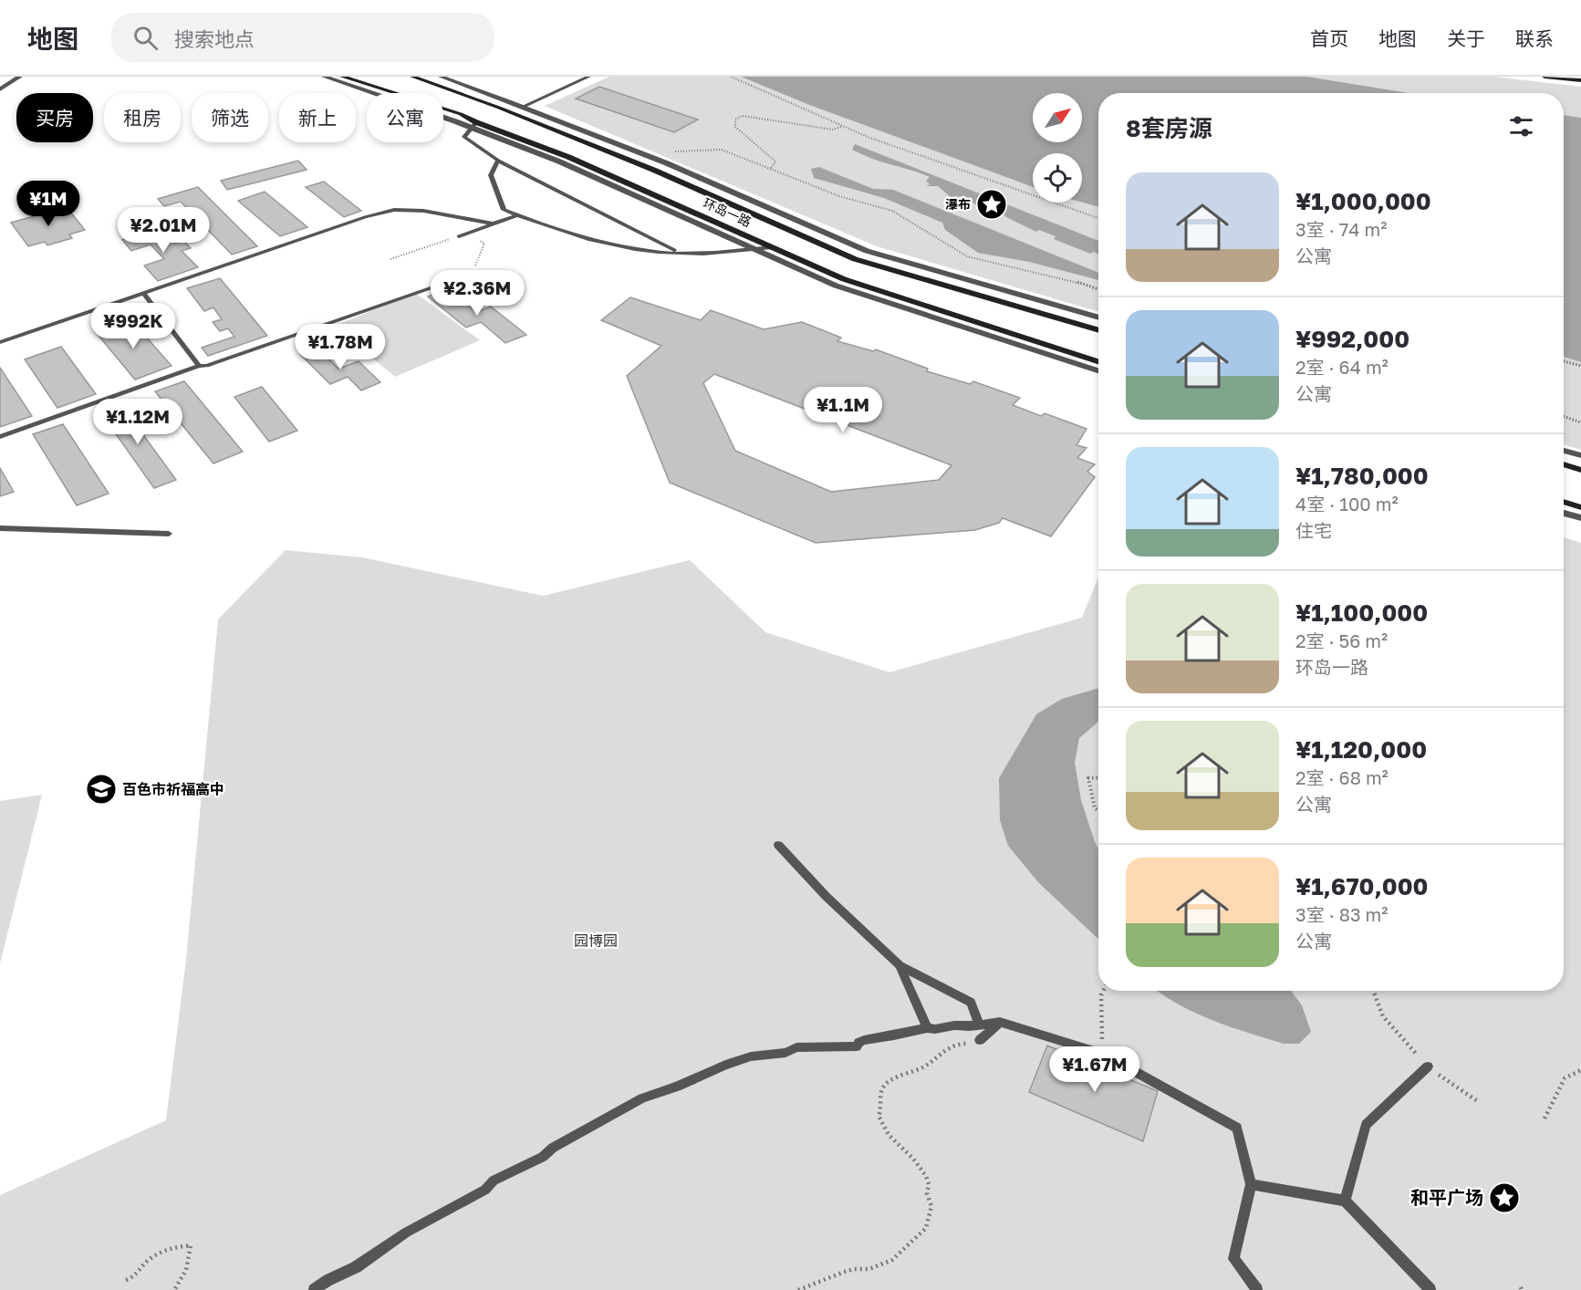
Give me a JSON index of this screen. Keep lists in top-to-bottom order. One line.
{"streets":{"main road":["环岛一路"]},"parks":["园博园"],"places":{"place":["瀑布","和平广场"],"school or university":["百色市祈福高中"]},"north":"top right","page":{"header":"地图","search":"搜索地点","nav":["首页","地图","关于","联系"],"chip":["买房","租房","筛选","新上","公寓"],"heading":"8套房源","list":[{"name":"¥1,000,000","note":"3室 · 74 m² · 公寓"},{"name":"¥992,000","note":"2室 · 64 m² · 公寓"},{"name":"¥1,780,000","note":"4室 · 100 m² · 住宅"},{"name":"¥1,100,000","note":"2室 · 56 m² · 环岛一路"},{"name":"¥1,120,000","note":"2室 · 68 m² · 公寓"},{"name":"¥1,670,000","note":"3室 · 83 m² · 公寓"}],"price":["¥1M","¥2.01M","¥2.36M","¥992K","¥1.78M","¥1.1M","¥1.12M","¥1.67M"]}}
